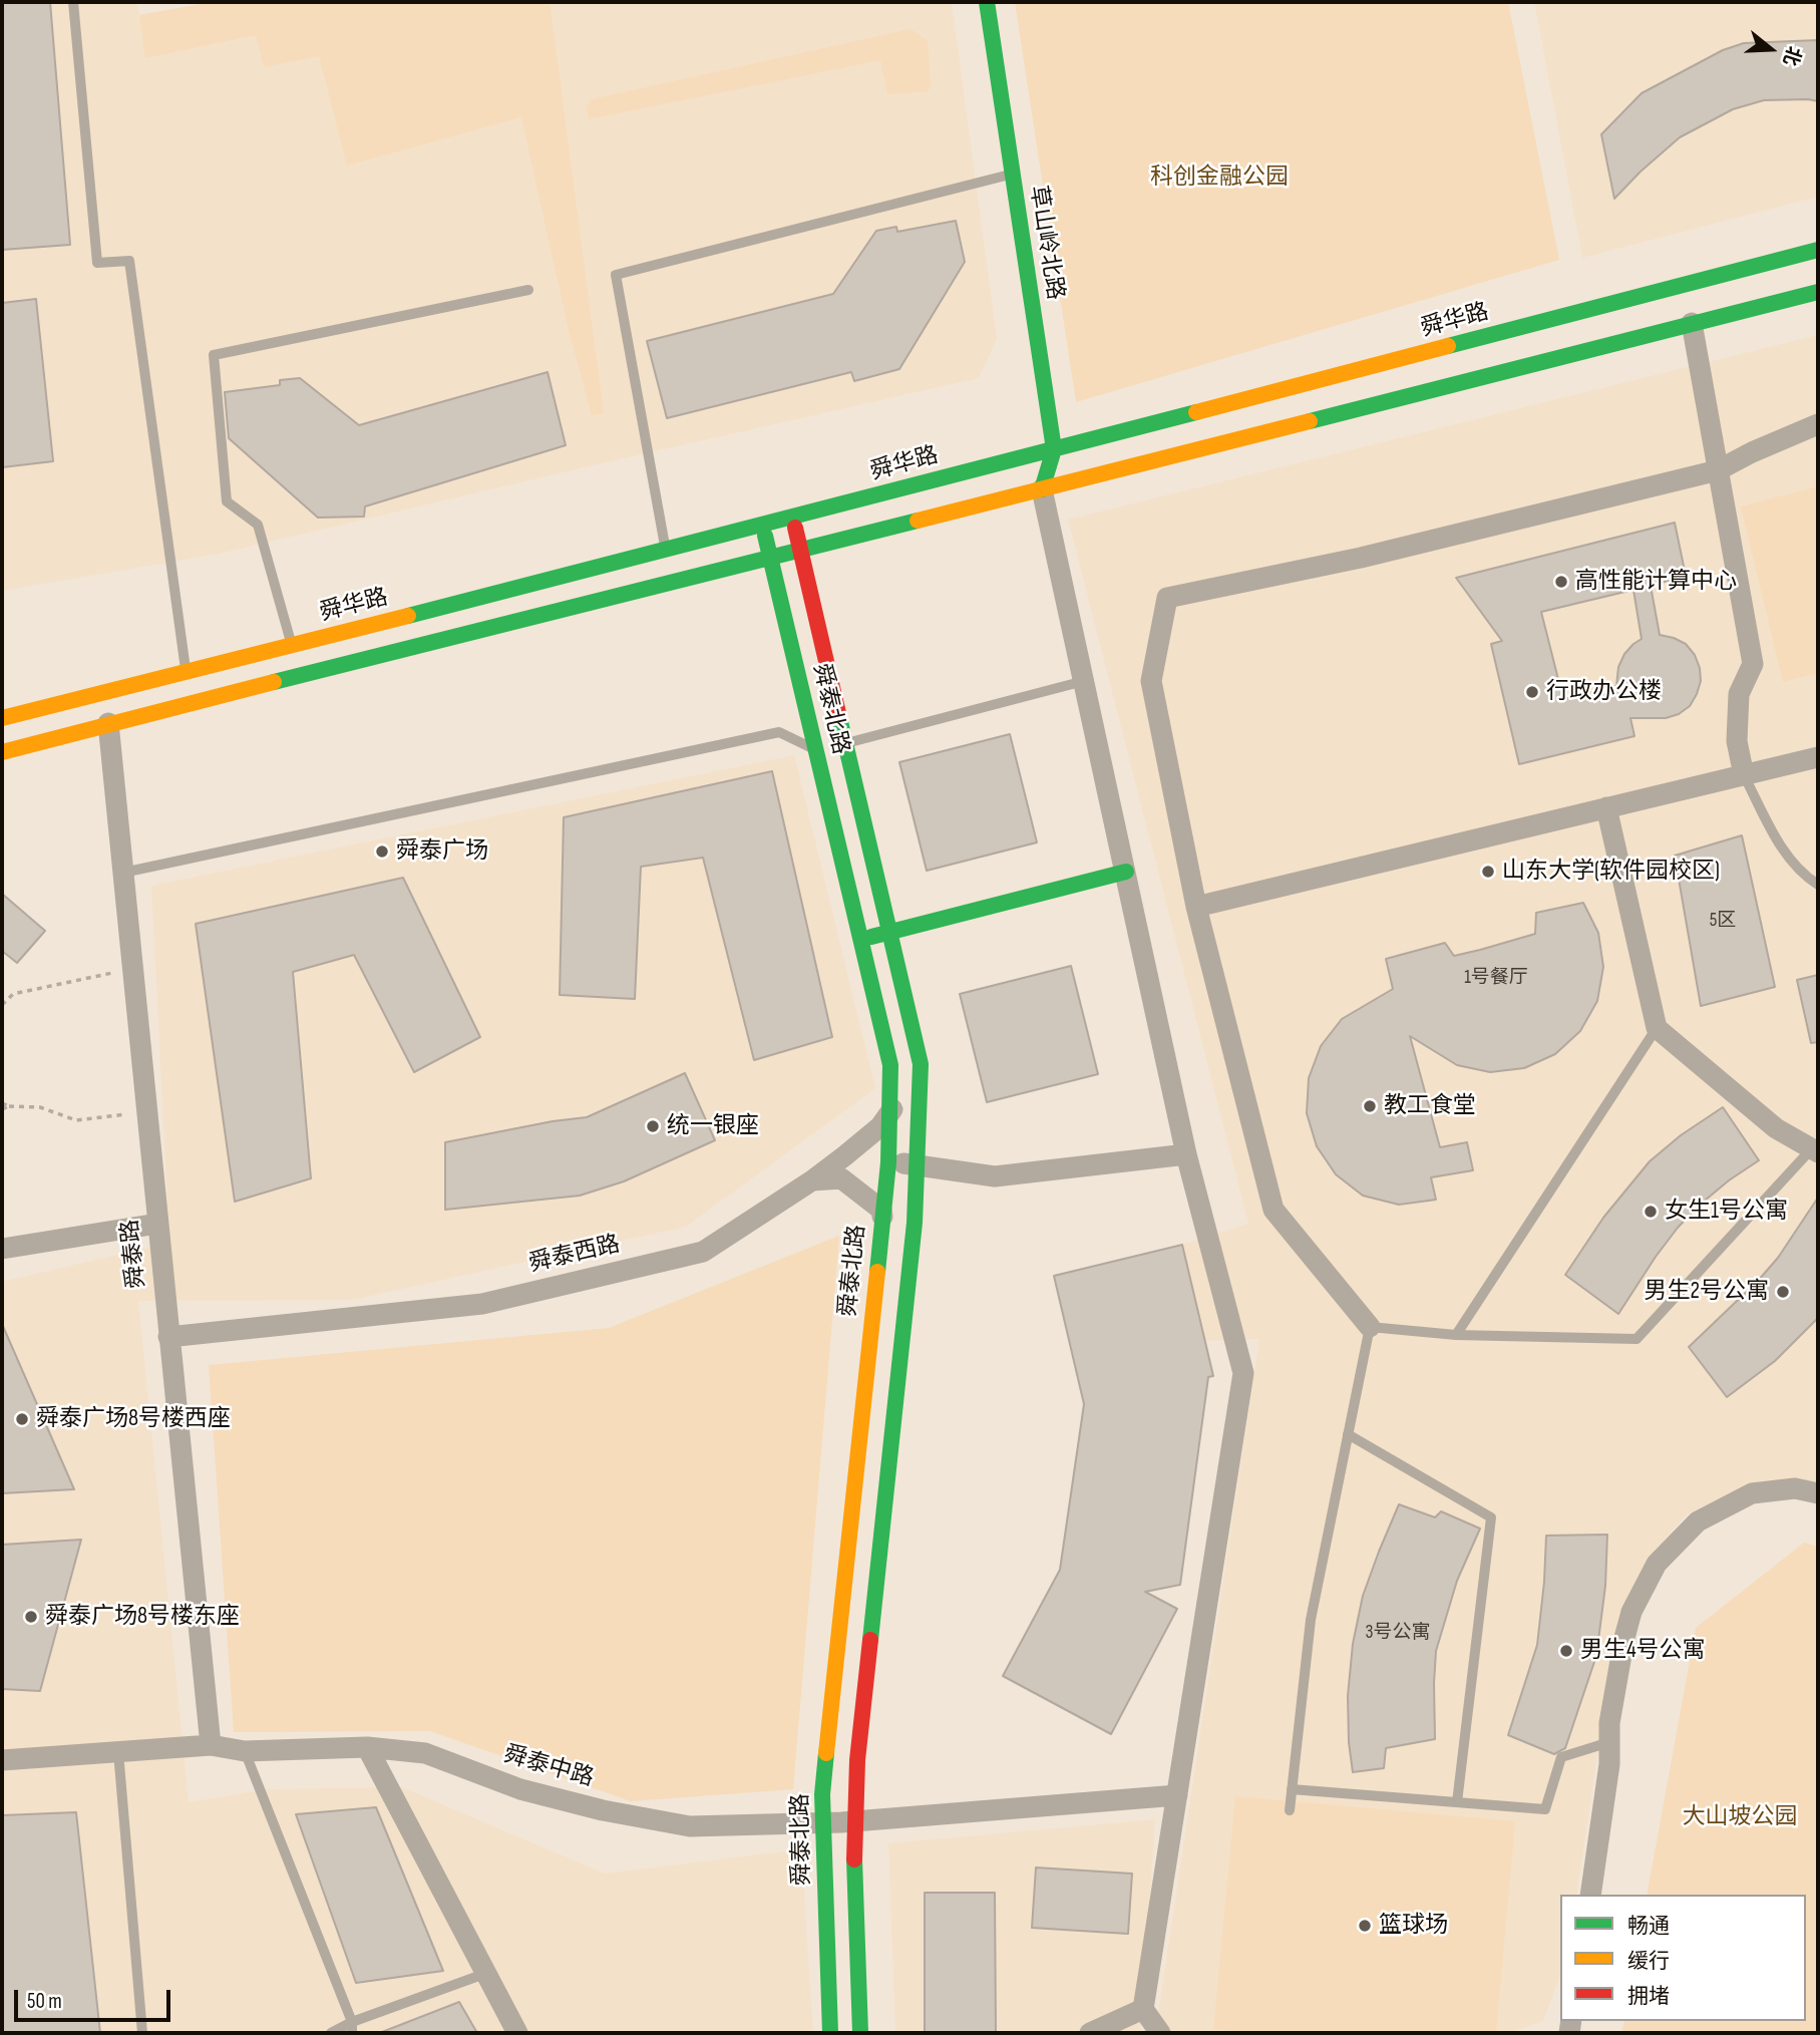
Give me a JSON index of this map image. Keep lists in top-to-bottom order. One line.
{"streets":{"main road":["草山岭北路","舜华路","舜泰北路"],"street":["舜泰路","舜泰西路","舜泰中路"]},"crossings":[["草山岭北路","舜华路"],["舜华路","舜泰北路"],["舜泰北路","舜泰西路"],["舜泰北路","舜泰中路"],["舜泰路","舜泰西路"]],"parks":["科创金融公园","大山坡公园"],"places":["高性能计算中心","行政办公楼","舜泰广场","山东大学(软件园校区)","教工食堂","统一银座","女生1号公寓","男生2号公寓","舜泰广场8号楼西座","舜泰广场8号楼东座","男生4号公寓","篮球场"],"house_numbers":["5区","1号餐厅","3号公寓"],"legend":["畅通","缓行","拥堵"],"scale_bar":"50 m","north":"right"}
